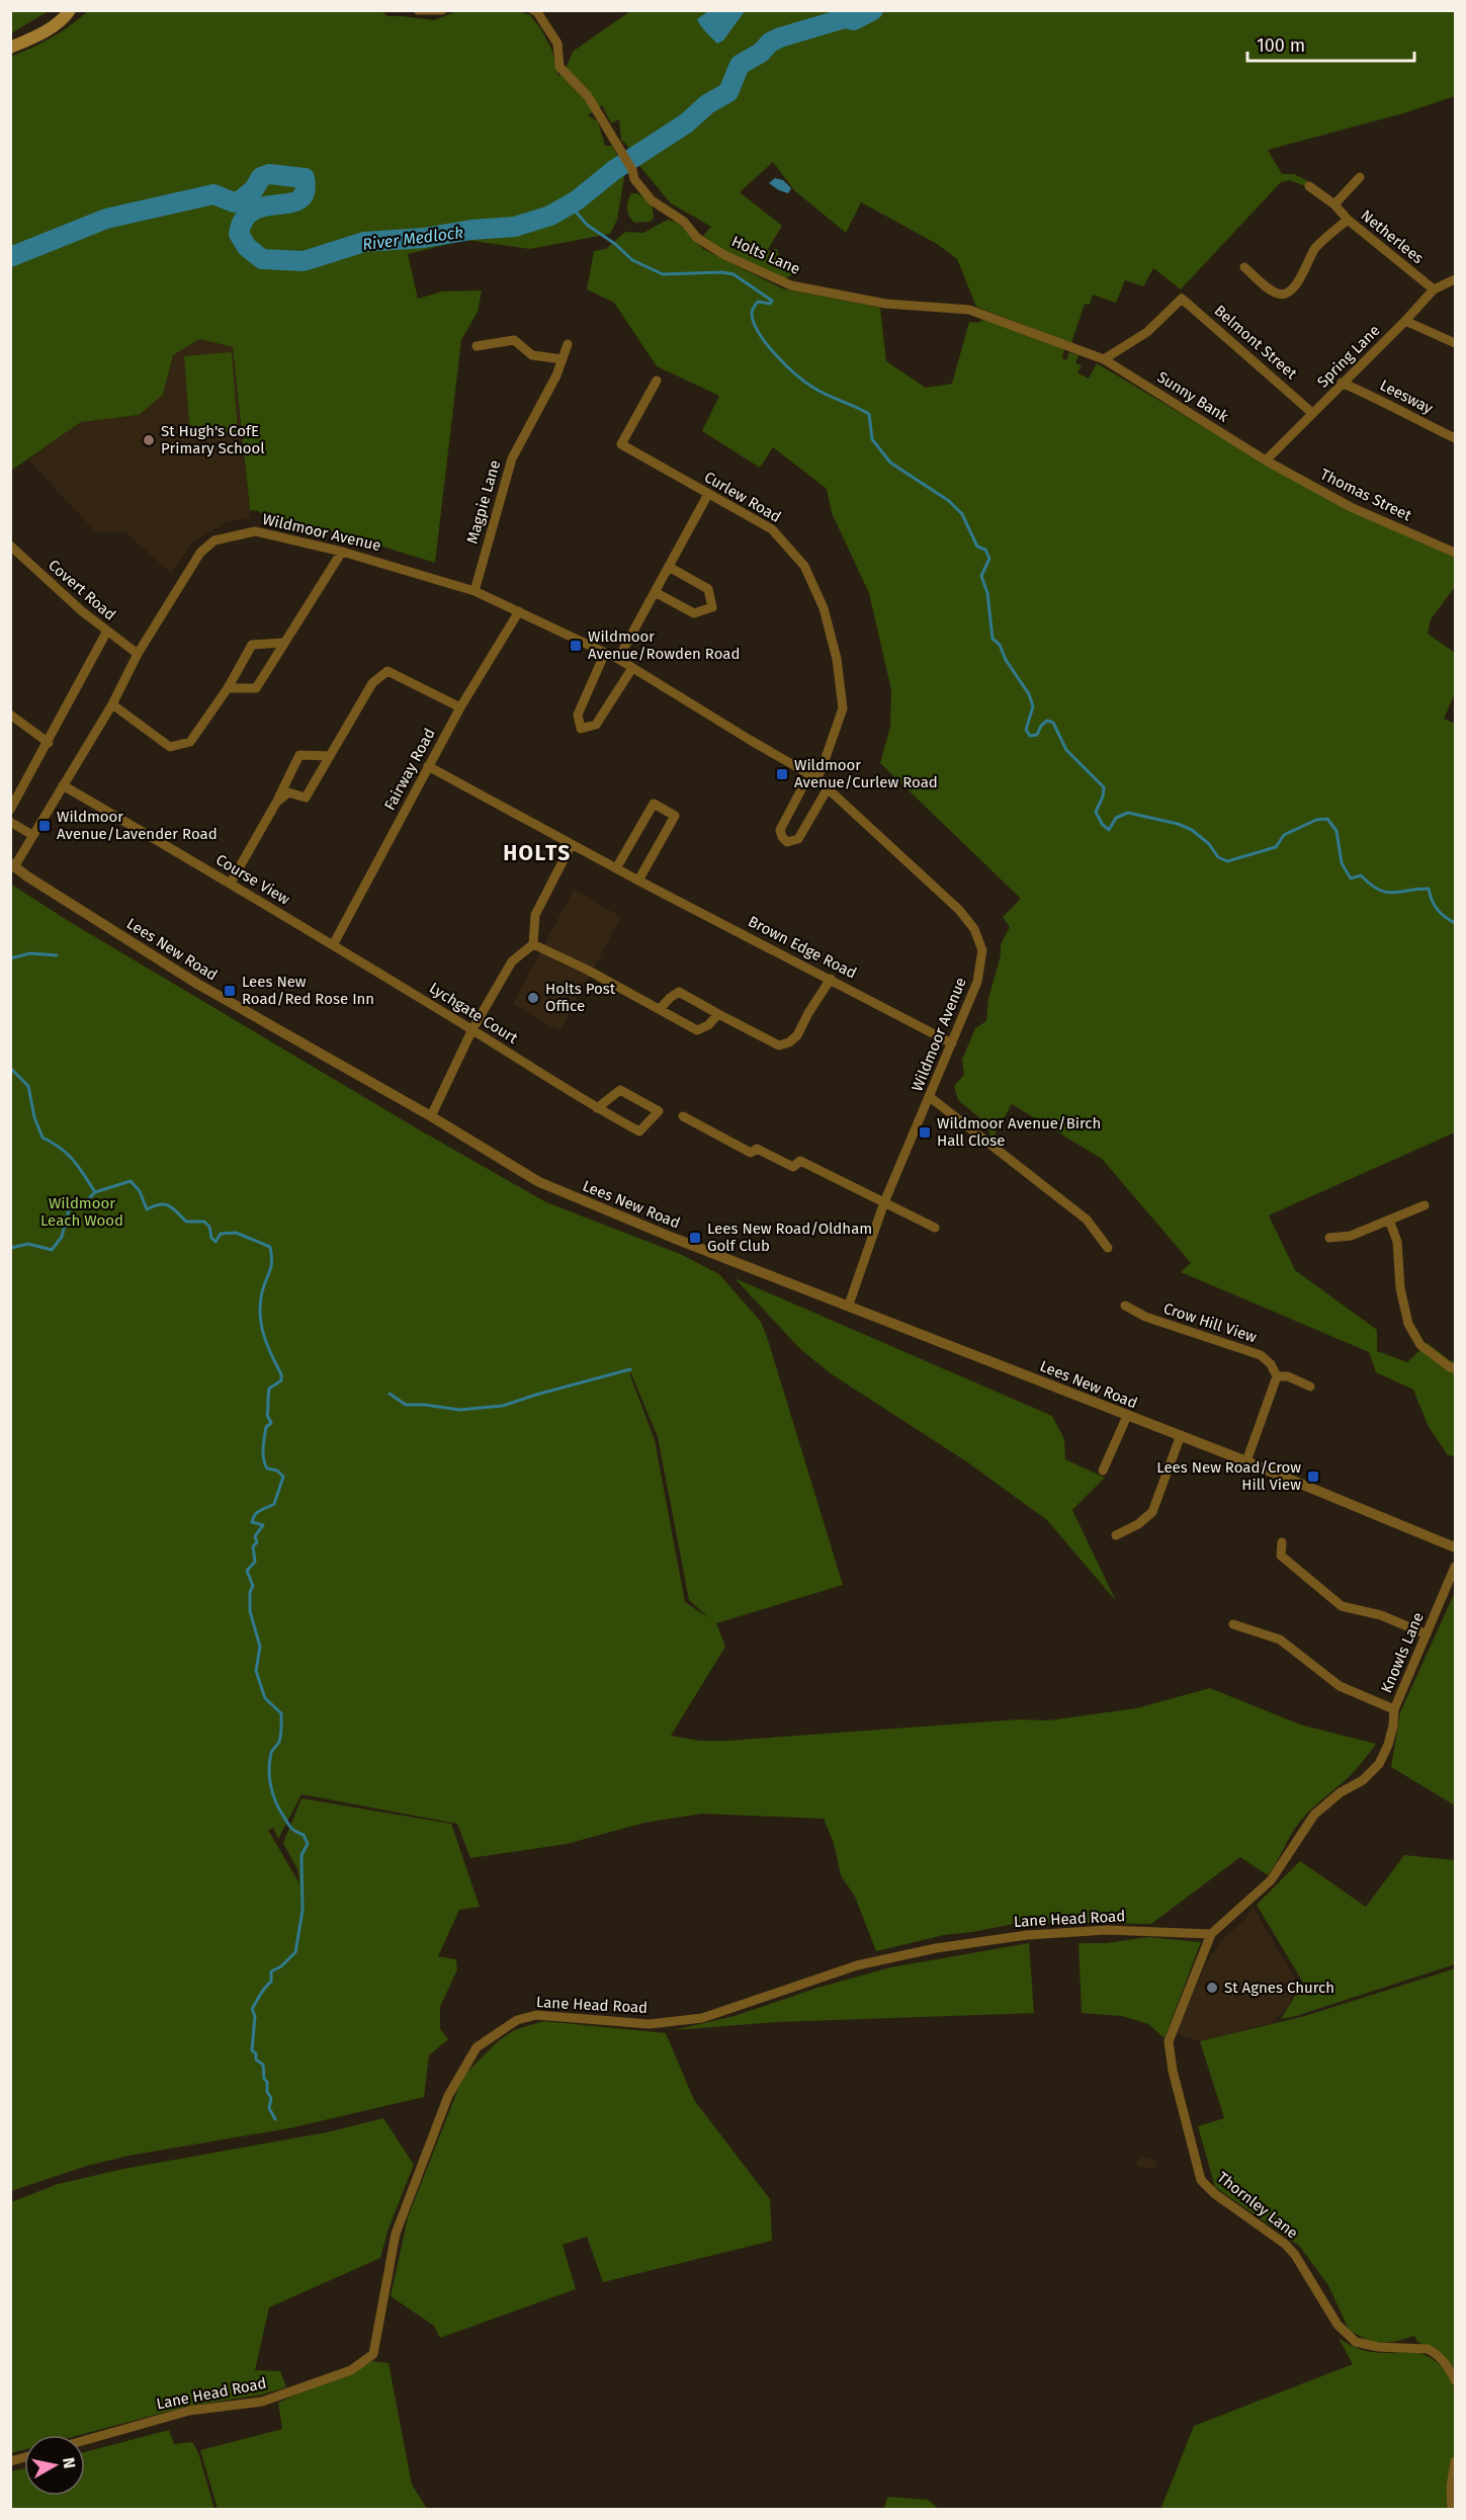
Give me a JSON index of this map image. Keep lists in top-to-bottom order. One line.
{"streets":{"street":["Netherlees","Holts Lane","Belmont Street","Spring Lane","Sunny Bank","Leesway","Thomas Street","Curlew Road","Magpie Lane","Wildmoor Avenue","Covert Road","Fairway Road","Course View","Brown Edge Road","Lees New Road","Lychgate Court","Crow Hill View","Knowls Lane","Lane Head Road","Thornley Lane"]},"crossings":[["Netherlees","Spring Lane"],["Holts Lane","Belmont Street"],["Holts Lane","Sunny Bank"],["Belmont Street","Spring Lane"],["Belmont Street","Sunny Bank"],["Spring Lane","Sunny Bank"],["Spring Lane","Leesway"],["Spring Lane","Thomas Street"],["Sunny Bank","Thomas Street"],["Curlew Road","Wildmoor Avenue"],["Magpie Lane","Wildmoor Avenue"],["Wildmoor Avenue","Covert Road"],["Wildmoor Avenue","Fairway Road"],["Wildmoor Avenue","Course View"],["Wildmoor Avenue","Brown Edge Road"],["Wildmoor Avenue","Lees New Road"],["Fairway Road","Course View"],["Fairway Road","Brown Edge Road"],["Fairway Road","Lychgate Court"],["Course View","Lychgate Court"],["Knowls Lane","Lane Head Road"],["Knowls Lane","Thornley Lane"],["Lane Head Road","Thornley Lane"]],"districts":["HOLTS"],"water":["River Medlock"],"parks":["Wildmoor Leach Wood"],"places":{"other":["St Hugh's CofE Primary School","Holts Post Office","St Agnes Church"],"transit":["Wildmoor Avenue/Rowden Road","Wildmoor Avenue/Curlew Road","Wildmoor Avenue/Lavender Road","Lees New Road/Red Rose Inn","Wildmoor Avenue/Birch Hall Close","Lees New Road/Oldham Golf Club","Lees New Road/Crow Hill View"]},"scale_bar":"100 m","north":"right"}
